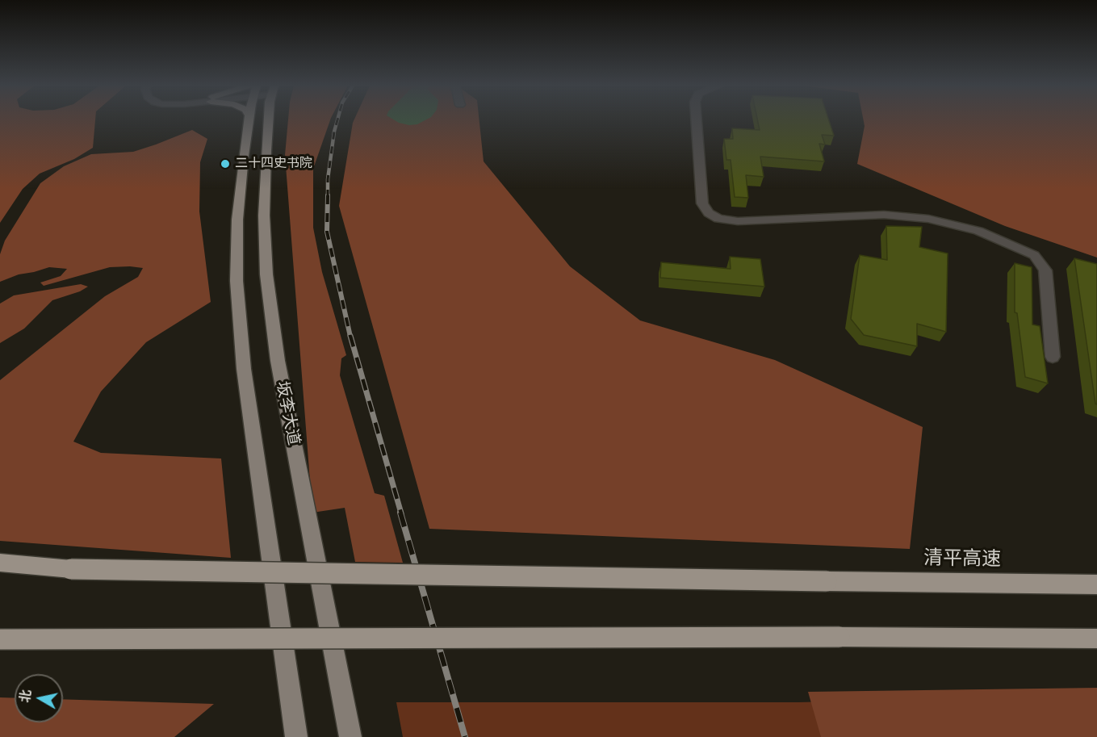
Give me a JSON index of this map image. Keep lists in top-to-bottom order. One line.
{"streets":{"highway":["清平高速"],"main road":["坂李大道"]},"places":["二十四史书院"],"north":"left"}
